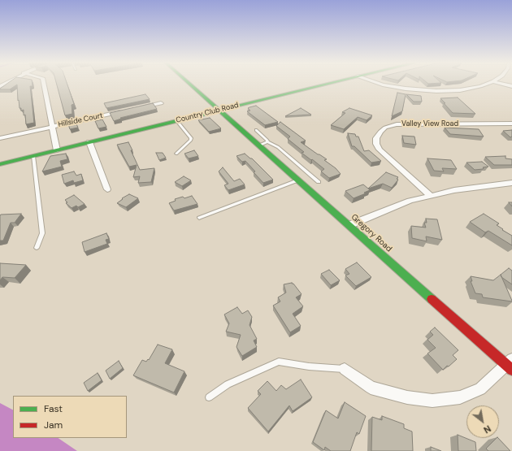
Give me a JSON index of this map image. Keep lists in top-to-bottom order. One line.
{"streets":{"street":["Country Club Road","Hillside Court","Valley View Road","Gregory Road"]},"crossings":[["Country Club Road","Gregory Road"]],"legend":["Fast","Jam"],"north":"bottom right"}
